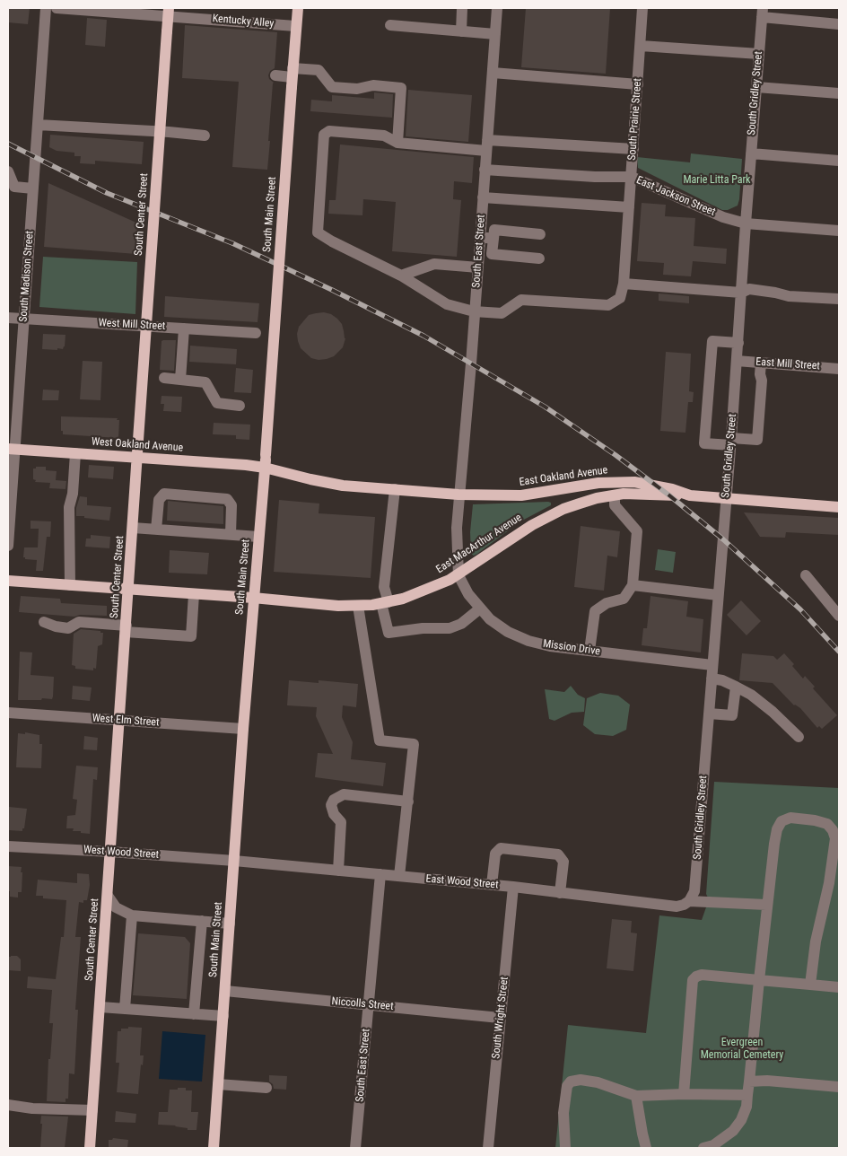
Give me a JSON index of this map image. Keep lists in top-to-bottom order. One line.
{"streets":{"main road":["South Center Street","South Main Street","West Oakland Avenue","East Oakland Avenue","East MacArthur Avenue"],"street":["Kentucky Alley","South Gridley Street","South Prairie Street","East Jackson Street","South East Street","South Madison Street","West Mill Street","East Mill Street","Mission Drive","West Elm Street","West Wood Street","East Wood Street","Niccolls Street","South Wright Street"]},"crossings":[["Kentucky Alley","South Center Street"],["Kentucky Alley","South Main Street"],["South Gridley Street","East Jackson Street"],["South Gridley Street","East Mill Street"],["South Gridley Street","East Oakland Avenue"],["South Gridley Street","Mission Drive"],["South Gridley Street","East Wood Street"],["South Prairie Street","East Jackson Street"],["East Jackson Street","South East Street"],["South Center Street","West Oakland Avenue"],["South Center Street","East MacArthur Avenue"],["South Center Street","West Elm Street"],["South Center Street","West Wood Street"],["South Main Street","West Oakland Avenue"],["South Main Street","East Oakland Avenue"],["South Main Street","East MacArthur Avenue"],["South Main Street","West Elm Street"],["South Main Street","West Wood Street"],["South Main Street","East Wood Street"],["South Main Street","Niccolls Street"],["South East Street","East Oakland Avenue"],["South East Street","Mission Drive"],["South East Street","East Wood Street"],["South East Street","Niccolls Street"],["South Madison Street","West Mill Street"],["South Madison Street","West Oakland Avenue"],["West Oakland Avenue","East Oakland Avenue"],["East Oakland Avenue","East MacArthur Avenue"],["East Oakland Avenue","Mission Drive"],["East MacArthur Avenue","Mission Drive"],["West Wood Street","East Wood Street"],["East Wood Street","South Wright Street"],["Niccolls Street","South Wright Street"]],"parks":["Marie Litta Park","Evergreen Memorial Cemetery"]}
